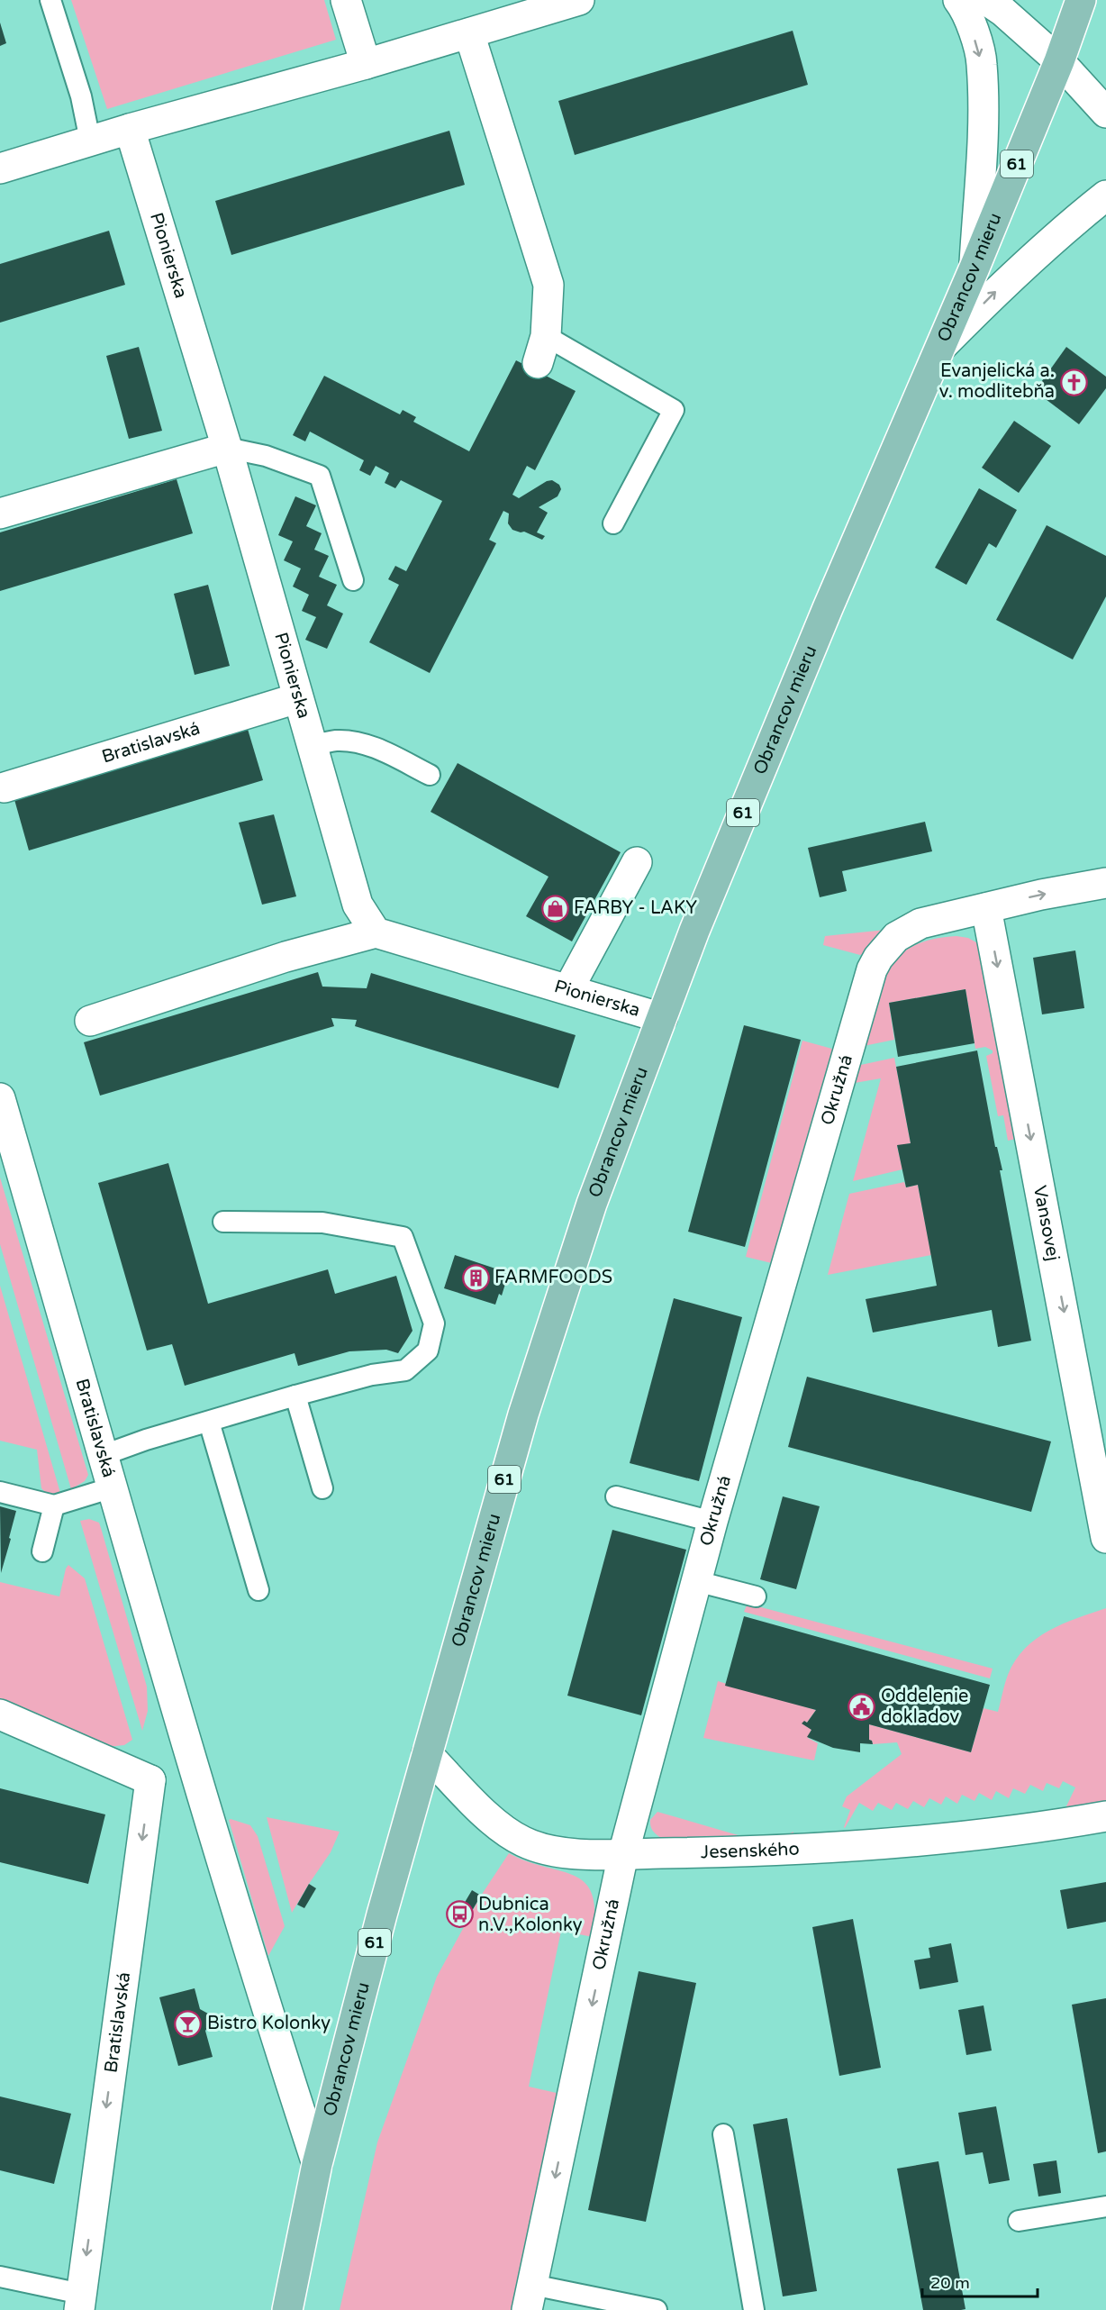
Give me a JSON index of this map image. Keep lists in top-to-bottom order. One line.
{"streets":{"main road":["61","Obrancov mieru"],"street":["Pionierska","Bratislavská","Okružná","Vansovej","Jesenského"]},"crossings":[["Pionierska","Obrancov mieru"],["Pionierska","Bratislavská"],["Obrancov mieru","Bratislavská"],["Obrancov mieru","Jesenského"],["Okružná","Vansovej"],["Okružná","Jesenského"]],"one_way":["Vansovej"],"places":{"church":["Evanjelická a. v. modlitebňa"],"shop":["FARBY - LAKY"],"building":["FARMFOODS"],"public building":["Oddelenie dokladov"],"bus stop":["Dubnica n.V.,Kolonky"],"bar":["Bistro Kolonky"]},"scale_bar":"20 m"}
